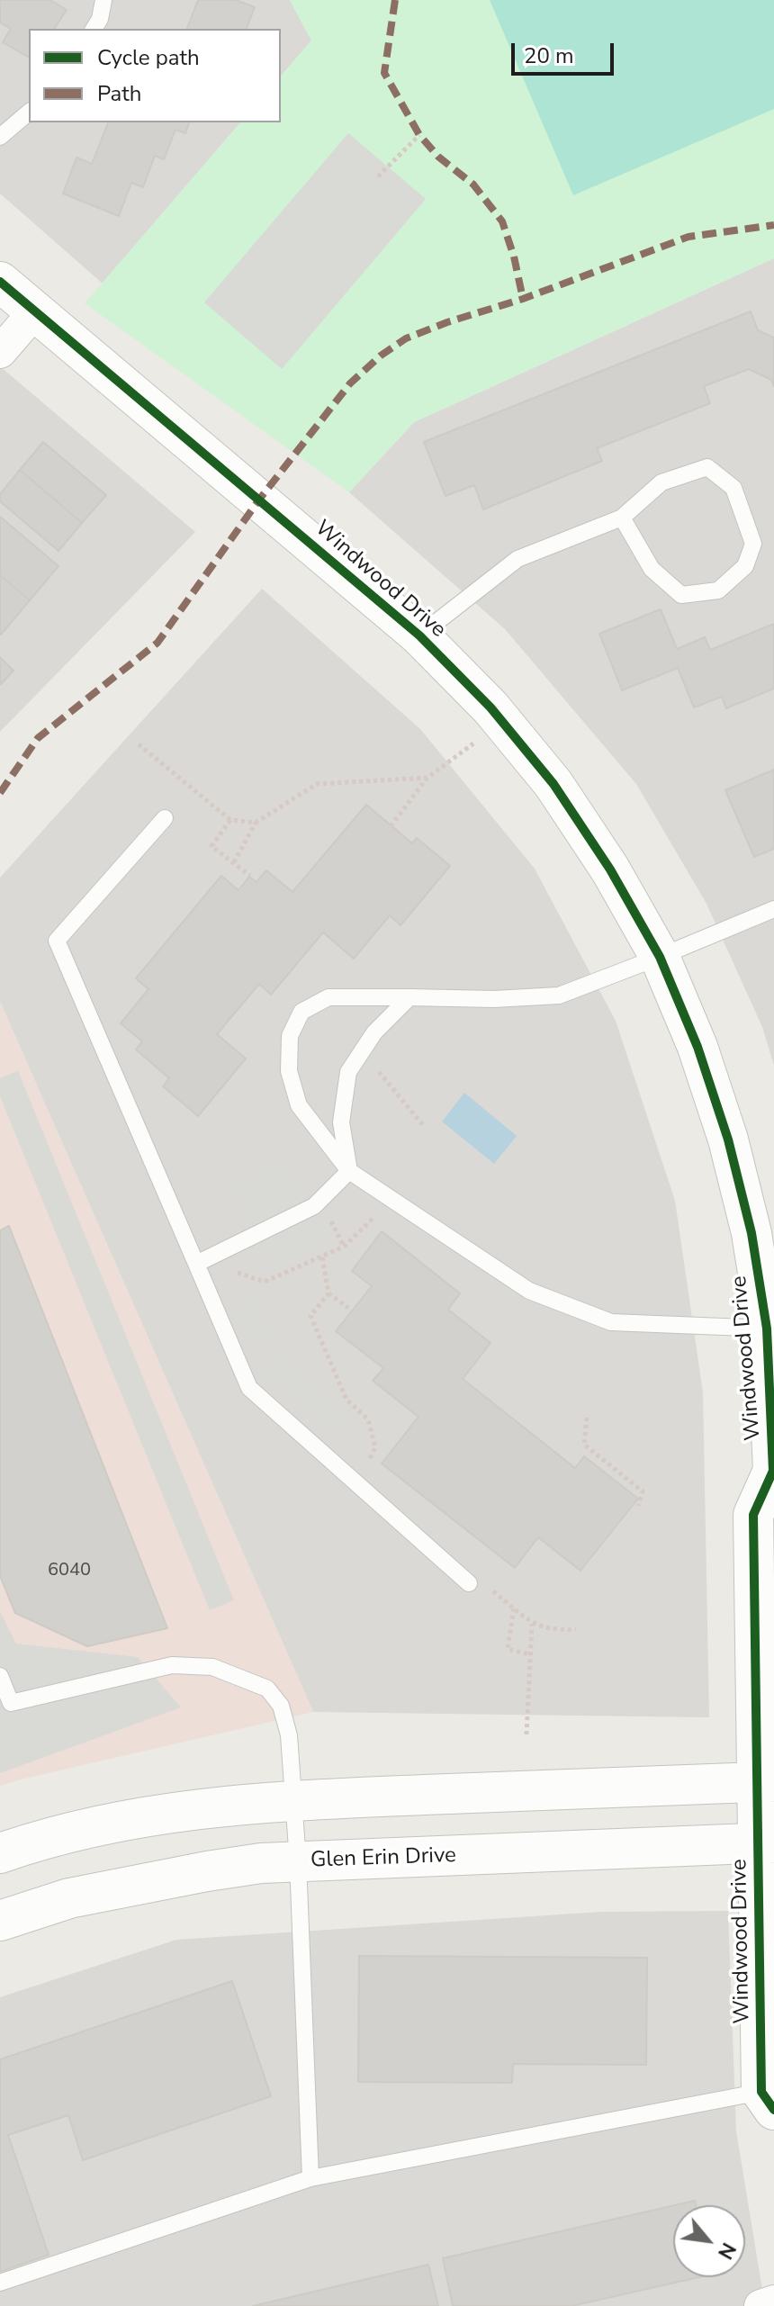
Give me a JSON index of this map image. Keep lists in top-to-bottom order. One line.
{"streets":{"street":["Windwood Drive","Glen Erin Drive"]},"crossings":[["Windwood Drive","Glen Erin Drive"]],"house_numbers":["6040"],"legend":["Cycle path","Path"],"scale_bar":"20 m","north":"bottom right"}
